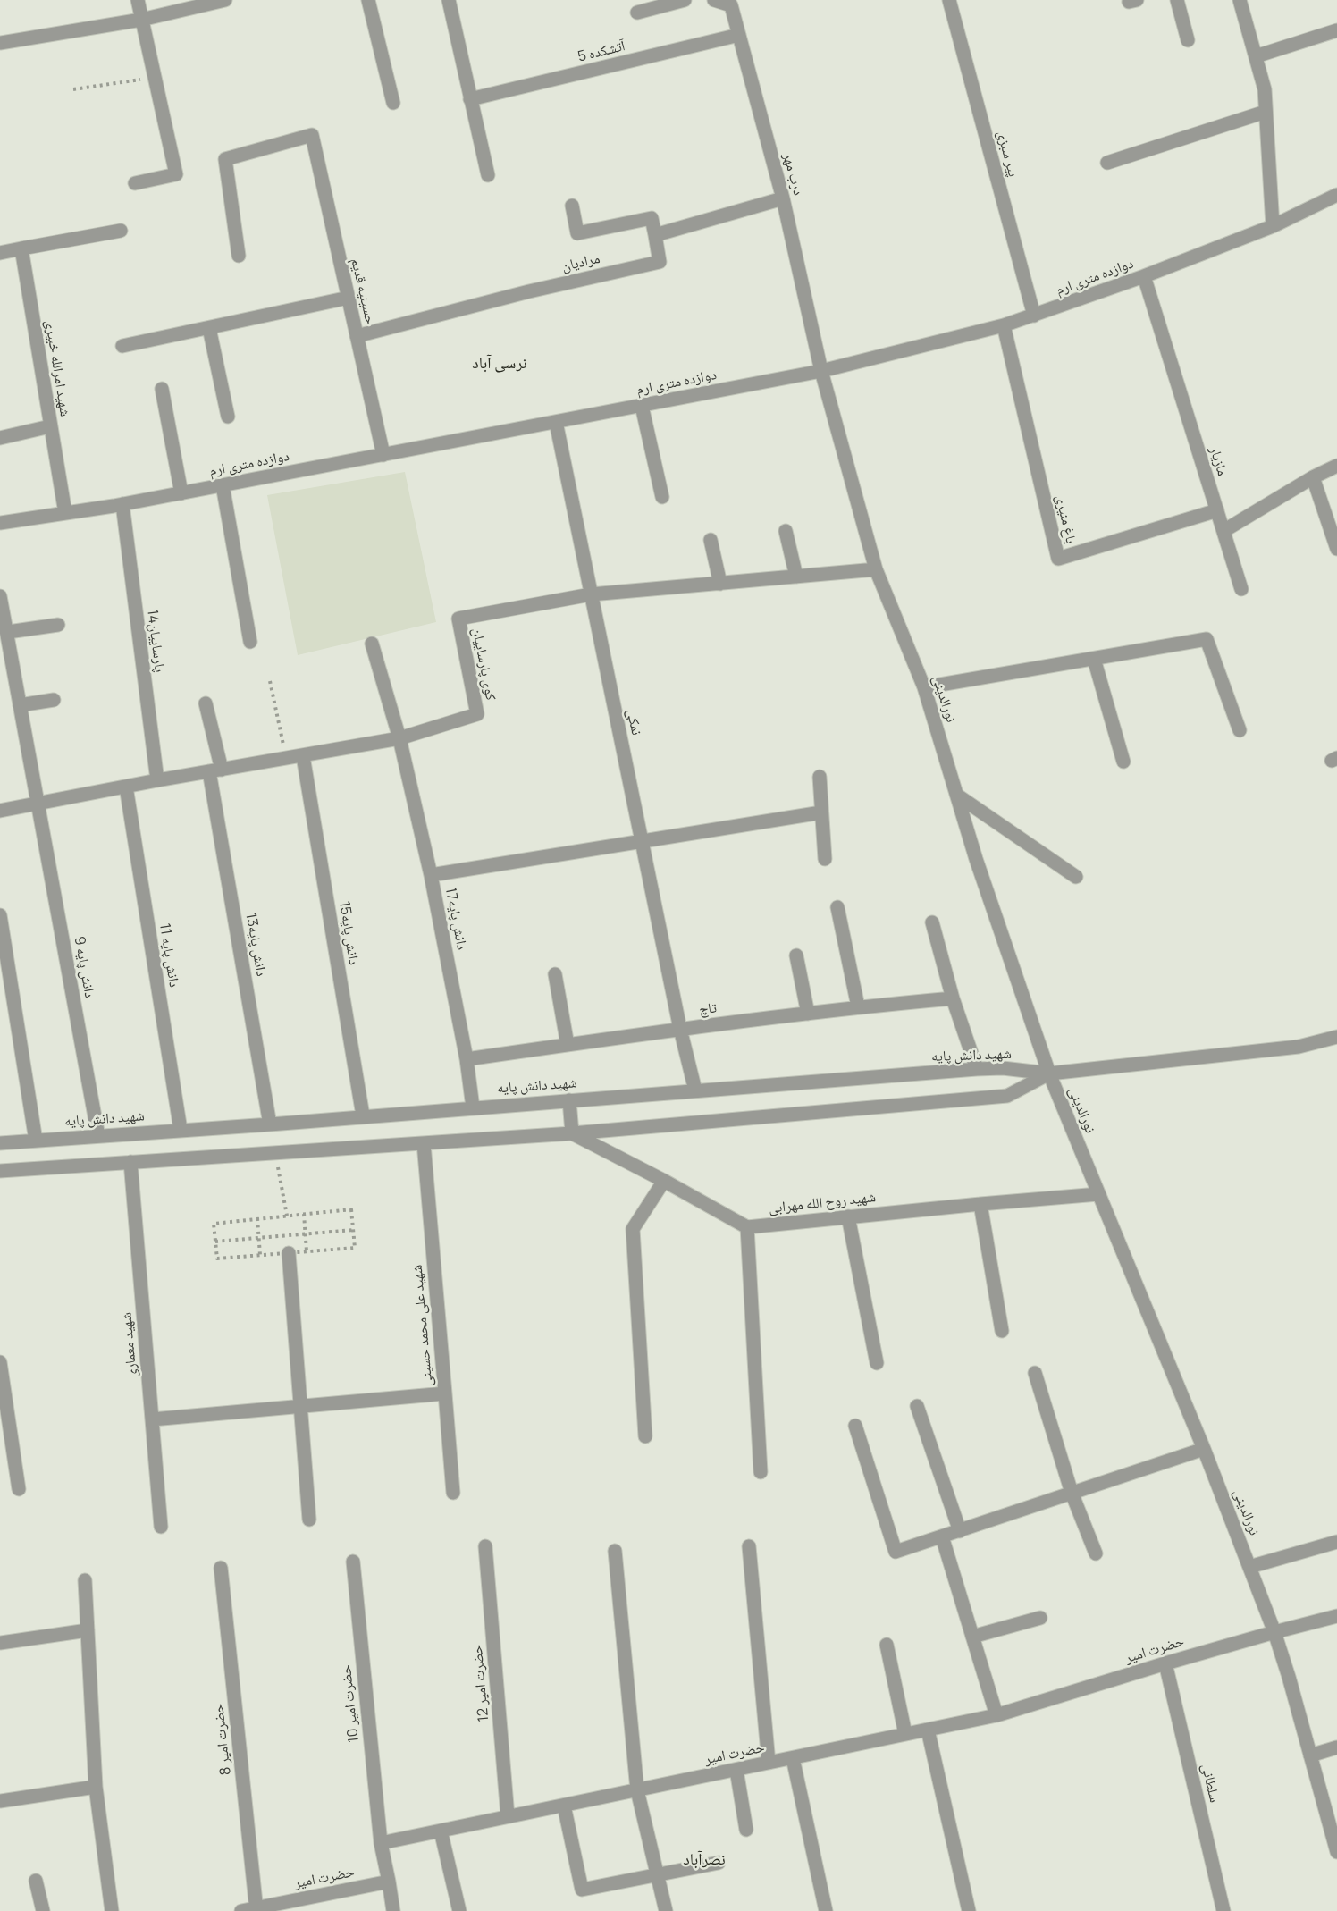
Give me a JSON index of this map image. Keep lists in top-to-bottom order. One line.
{"streets":{"street":["آتشکده 5","پیر سبزی","درب مهر","مرادیان","دوازده متری ارم","حسینیه قدیم","شهید امرالله خبیری","مازیار","باغ منیری","پارساییان14","کوی پارساییان","نورالدینی","نمکی","دانش پایه17","دانش پایه15","دانش پایه13","دانش پایه 11","دانش پایه 9","تاچ","شهید دانش پایه","شهید روح الله مهرابی","شهید علی محمد حسینی","شهید معماری","حضرت امیر","حضرت امیر 12","حضرت امیر 10","حضرت امیر 8","سلطانی"]},"crossings":[["آتشکده 5","درب مهر"],["پیر سبزی","دوازده متری ارم"],["درب مهر","دوازده متری ارم"],["درب مهر","نورالدینی"],["مرادیان","حسینیه قدیم"],["دوازده متری ارم","حسینیه قدیم"],["دوازده متری ارم","شهید امرالله خبیری"],["دوازده متری ارم","مازیار"],["دوازده متری ارم","باغ منیری"],["دوازده متری ارم","پارساییان14"],["دوازده متری ارم","نورالدینی"],["دوازده متری ارم","نمکی"],["مازیار","باغ منیری"],["پارساییان14","کوی پارساییان"],["کوی پارساییان","نورالدینی"],["کوی پارساییان","نمکی"],["کوی پارساییان","دانش پایه17"],["کوی پارساییان","دانش پایه15"],["کوی پارساییان","دانش پایه13"],["کوی پارساییان","دانش پایه 11"],["کوی پارساییان","دانش پایه 9"],["نورالدینی","شهید دانش پایه"],["نورالدینی","شهید روح الله مهرابی"],["نورالدینی","حضرت امیر"],["نمکی","تاچ"],["نمکی","شهید دانش پایه"],["دانش پایه17","تاچ"],["دانش پایه17","شهید دانش پایه"],["دانش پایه15","شهید دانش پایه"],["دانش پایه13","شهید دانش پایه"],["دانش پایه 11","شهید دانش پایه"],["دانش پایه 9","شهید دانش پایه"],["شهید علی محمد حسینی","شهید معماری"],["حضرت امیر","حضرت امیر 12"],["حضرت امیر","حضرت امیر 10"],["حضرت امیر","حضرت امیر 8"],["حضرت امیر","سلطانی"]],"districts":["نرسی آباد","نصرآباد"]}
